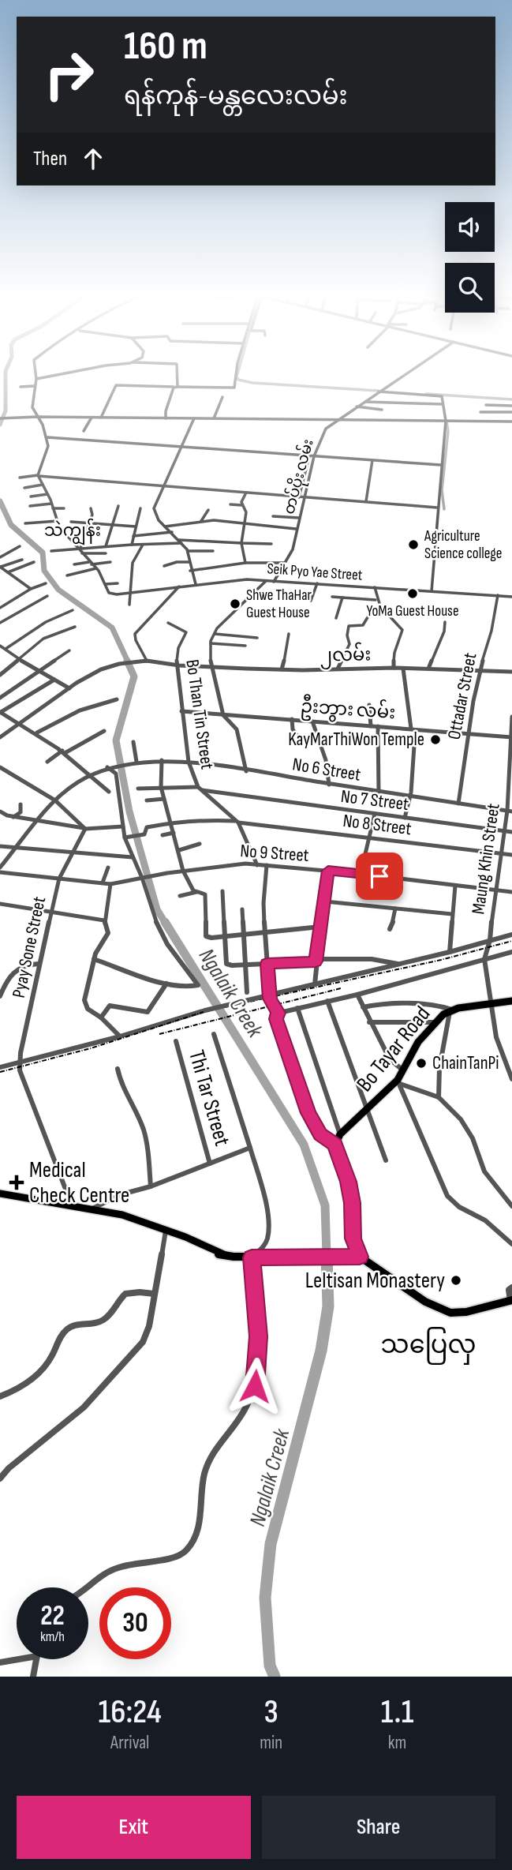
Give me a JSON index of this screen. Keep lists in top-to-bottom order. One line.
{"streets":{"main road":["Bo Tayar Road"],"street":["တပ်ပိုး လမ်း","Seik Pyo Yae Street","၂လမ်း","Ottadar Street","ဦးဘွား လမ်း","Bo Than Tin Street","No 6 Street","No 7 Street","No 8 Street","No 9 Street","Maung Khin Street","Pyay Sone Street","Thi Tar Street"]},"crossings":[["တပ်ပိုး လမ်း","Seik Pyo Yae Street"],["Seik Pyo Yae Street","Ottadar Street"],["၂လမ်း","Ottadar Street"],["၂လမ်း","Bo Than Tin Street"],["Ottadar Street","ဦးဘွား လမ်း"],["Ottadar Street","No 6 Street"],["ဦးဘွား လမ်း","Bo Than Tin Street"],["ဦးဘွား လမ်း","Maung Khin Street"],["Bo Than Tin Street","No 6 Street"],["Bo Than Tin Street","No 7 Street"],["Bo Than Tin Street","No 8 Street"],["Bo Than Tin Street","No 9 Street"],["No 6 Street","Maung Khin Street"],["No 7 Street","Maung Khin Street"],["No 8 Street","Maung Khin Street"],["No 9 Street","Maung Khin Street"],["Maung Khin Street","Bo Tayar Road"]],"districts":["သဲကျွန်း","သပြေလှ"],"water":["Ngalaik Creek"],"places":{"other":["Agriculture Science college","YoMa Guest House","Shwe ThaHar Guest House","KayMarThiWon Temple","ChainTanPi","Leltisan Monastery"],"health":["Medical Check Centre"]},"page":{"turn":["160 m","ရန်ကုန်-မန္တလေးလမ်း"],"then":"Then","speed":"22 km/h","limit":"30","eta":["16:24","Arrival","3","min","1.1","km"],"buttons":["Exit","Share"]}}
